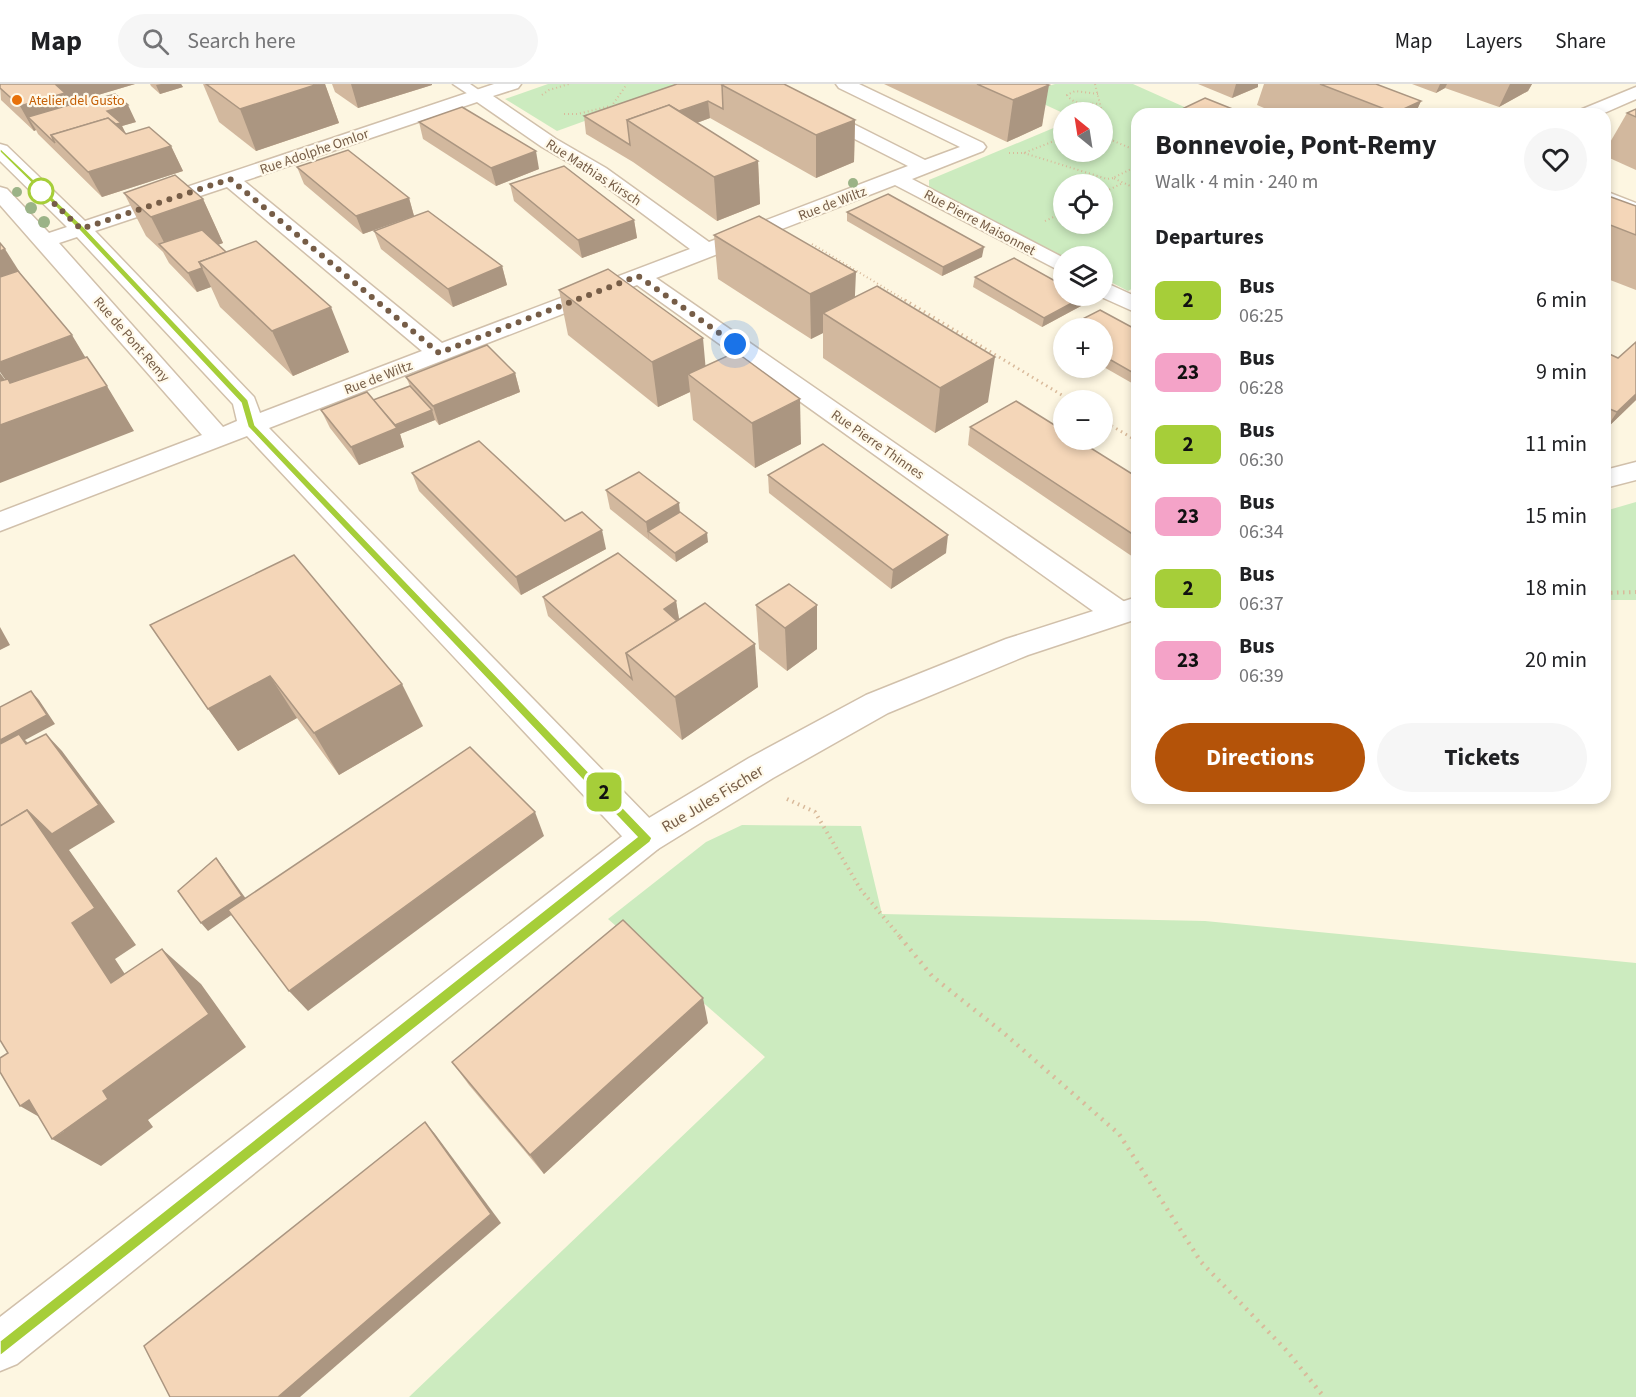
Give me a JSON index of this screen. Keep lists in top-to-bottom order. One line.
{"streets":{"street":["Rue Adolphe Omlor","Rue Mathias Kirsch","Rue de Wiltz","Rue Pierre Maisonnet","Rue de Pont-Remy","Rue Pierre Thinnes","Rue Jules Fischer"]},"crossings":[["Rue Adolphe Omlor","Rue Mathias Kirsch"],["Rue Mathias Kirsch","Rue de Wiltz"],["Rue de Wiltz","Rue Pierre Maisonnet"],["Rue de Wiltz","Rue de Pont-Remy"],["Rue de Wiltz","Rue Pierre Thinnes"],["Rue Pierre Thinnes","Rue Jules Fischer"]],"places":["Atelier del Gusto"],"lines":["bus line 2"],"north":"top left","page":{"header":"Map","search":"Search here","nav":["Map","Layers","Share"],"on_map":"2","map_buttons":["+","−"],"heading":[["Bonnevoie, Pont-Remy","Walk · 4 min · 240 m"],"Departures"],"list":[{"mark":"2","name":"Bus","note":"06:25","value":"6 min"},{"mark":"23","name":"Bus","note":"06:28","value":"9 min"},{"mark":"2","name":"Bus","note":"06:30","value":"11 min"},{"mark":"23","name":"Bus","note":"06:34","value":"15 min"},{"mark":"2","name":"Bus","note":"06:37","value":"18 min"},{"mark":"23","name":"Bus","note":"06:39","value":"20 min"}],"buttons":["Directions","Tickets"]}}
